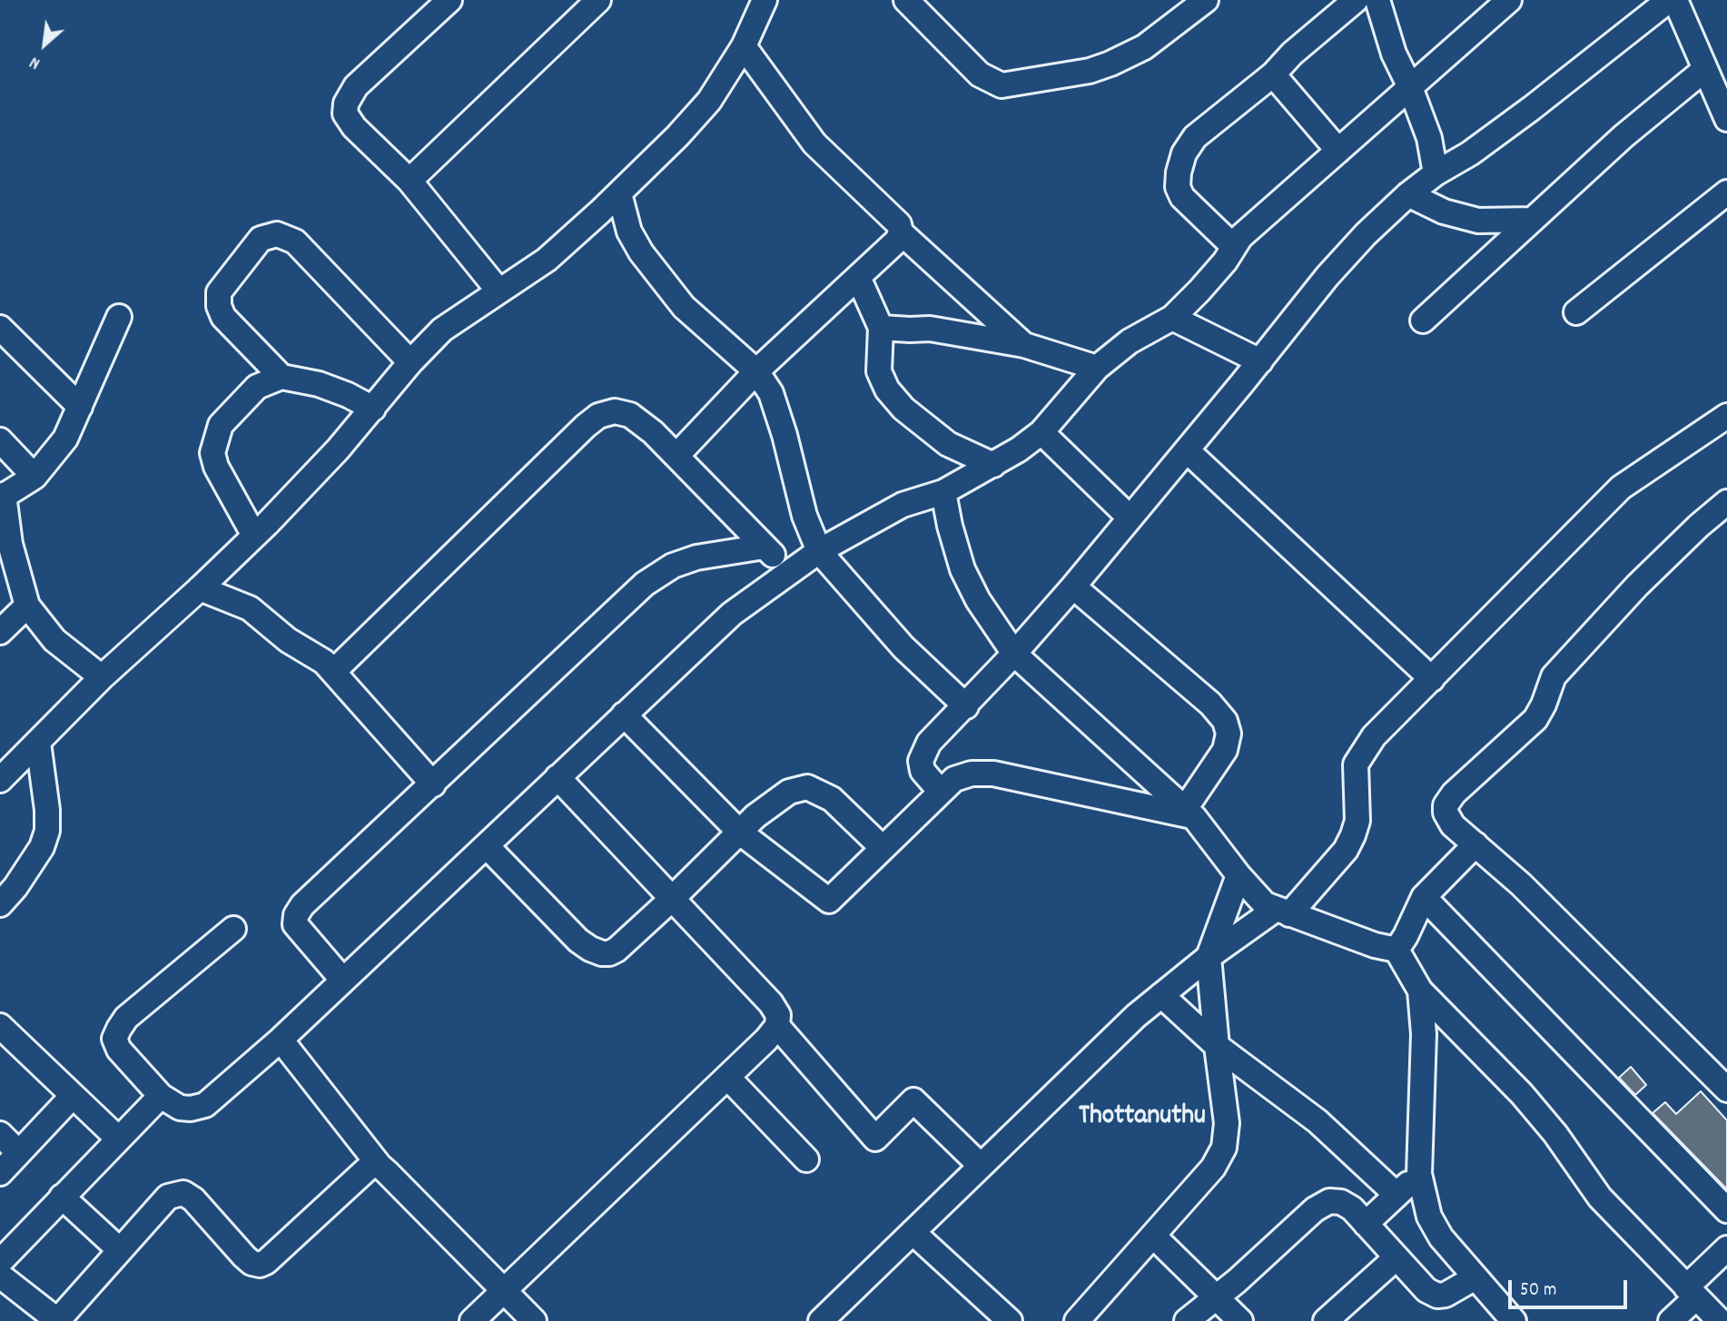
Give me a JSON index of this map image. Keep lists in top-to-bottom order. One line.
{"districts":["Thottanuthu"],"scale_bar":"50 m","north":"bottom left"}
